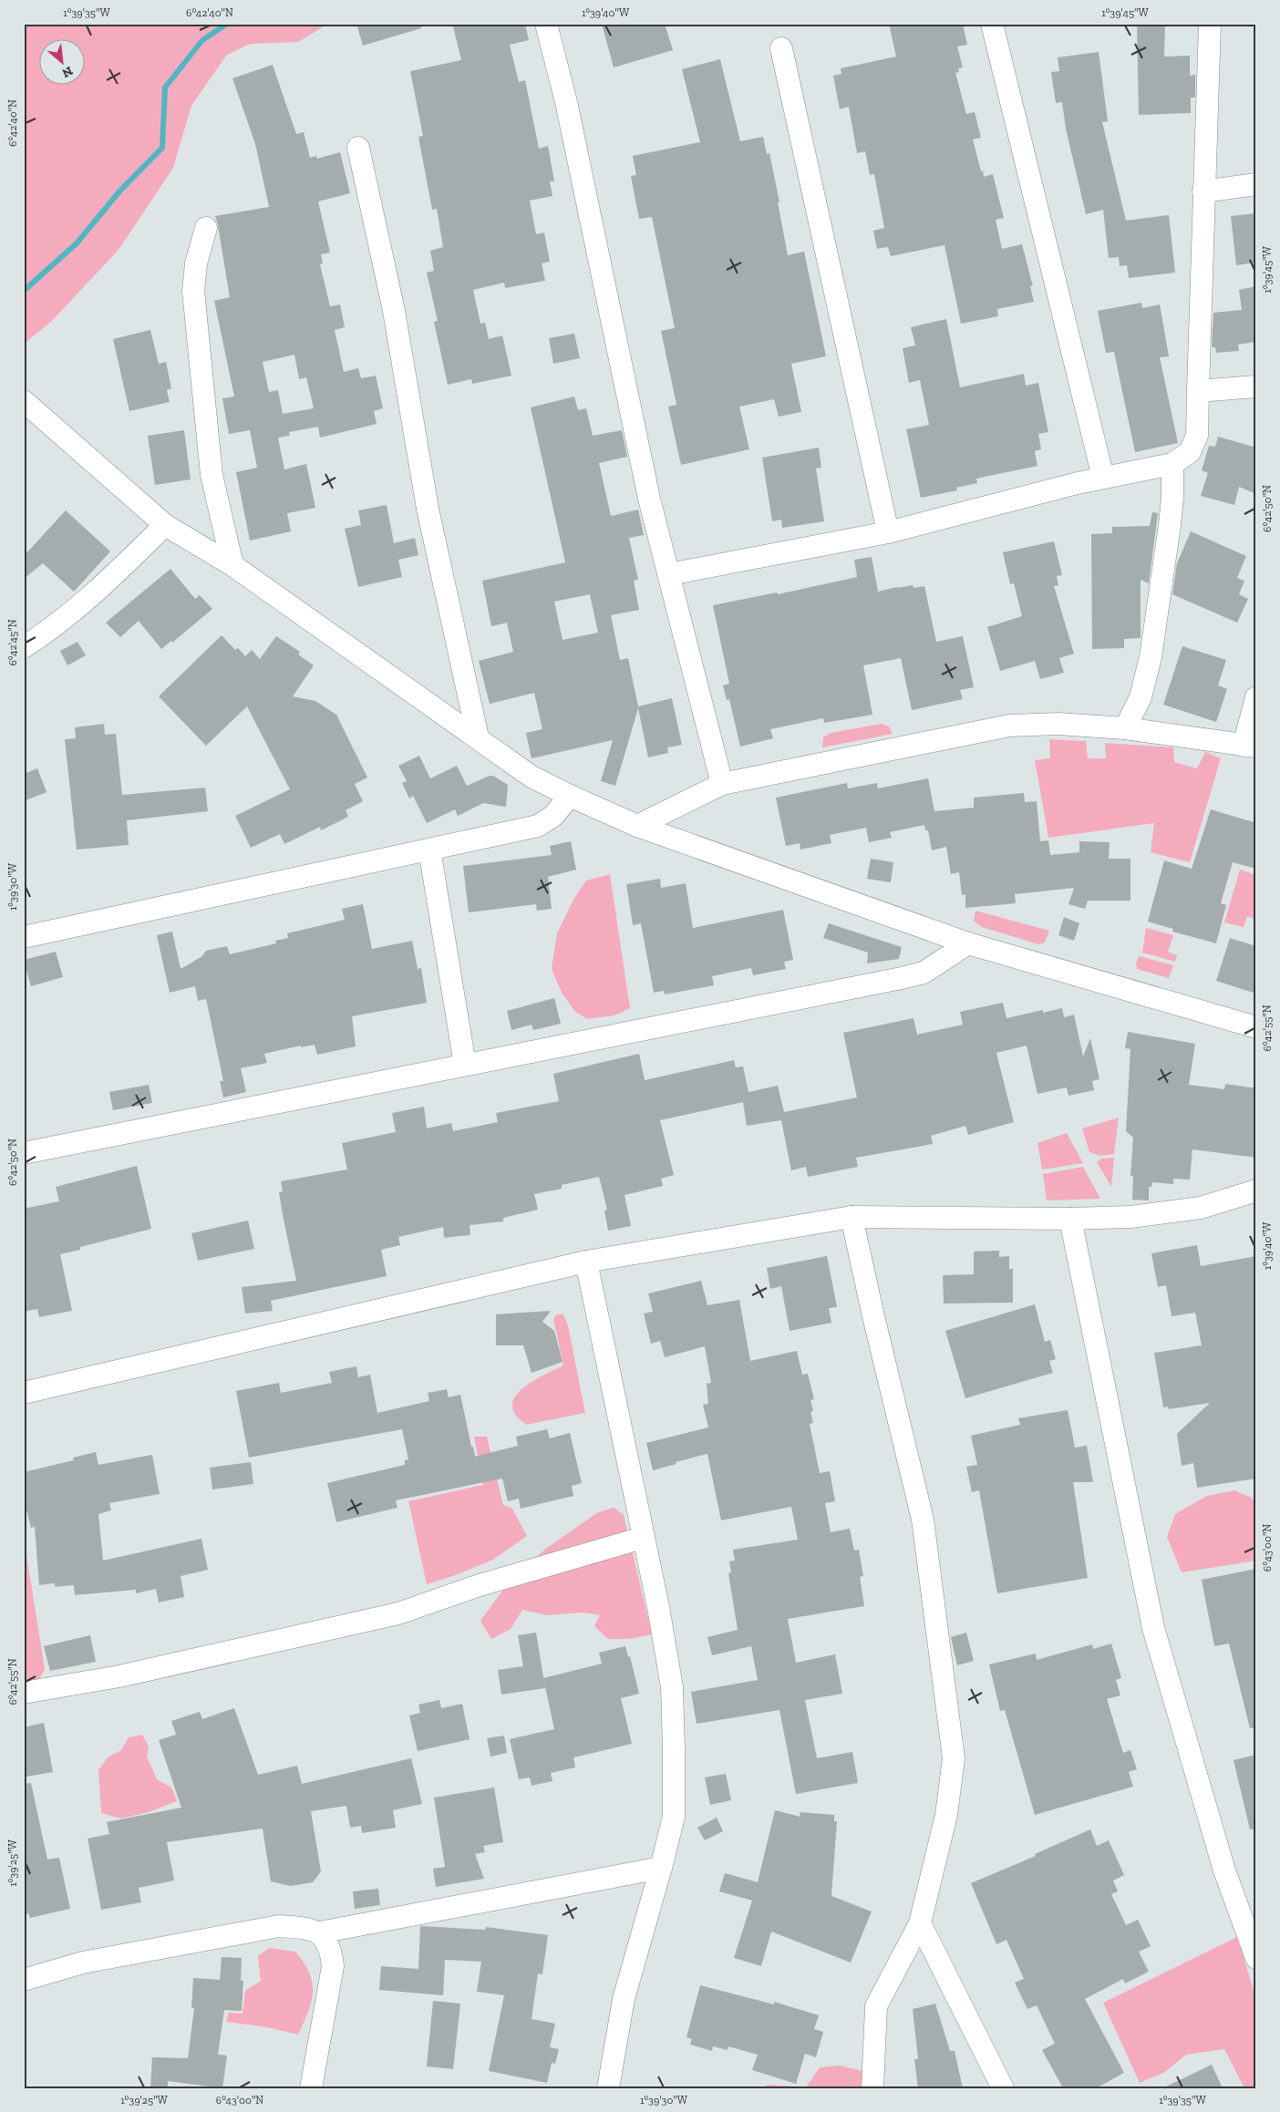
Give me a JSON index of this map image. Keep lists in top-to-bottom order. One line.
{"north":"bottom right","coordinates":["1°39'35\"W","6°42'40\"N","1°39'40\"W","1°39'45\"W","6°42'50\"N","6°42'45\"N","1°39'30\"W","6°42'55\"N","6°43'00\"N","1°39'25\"W"]}
